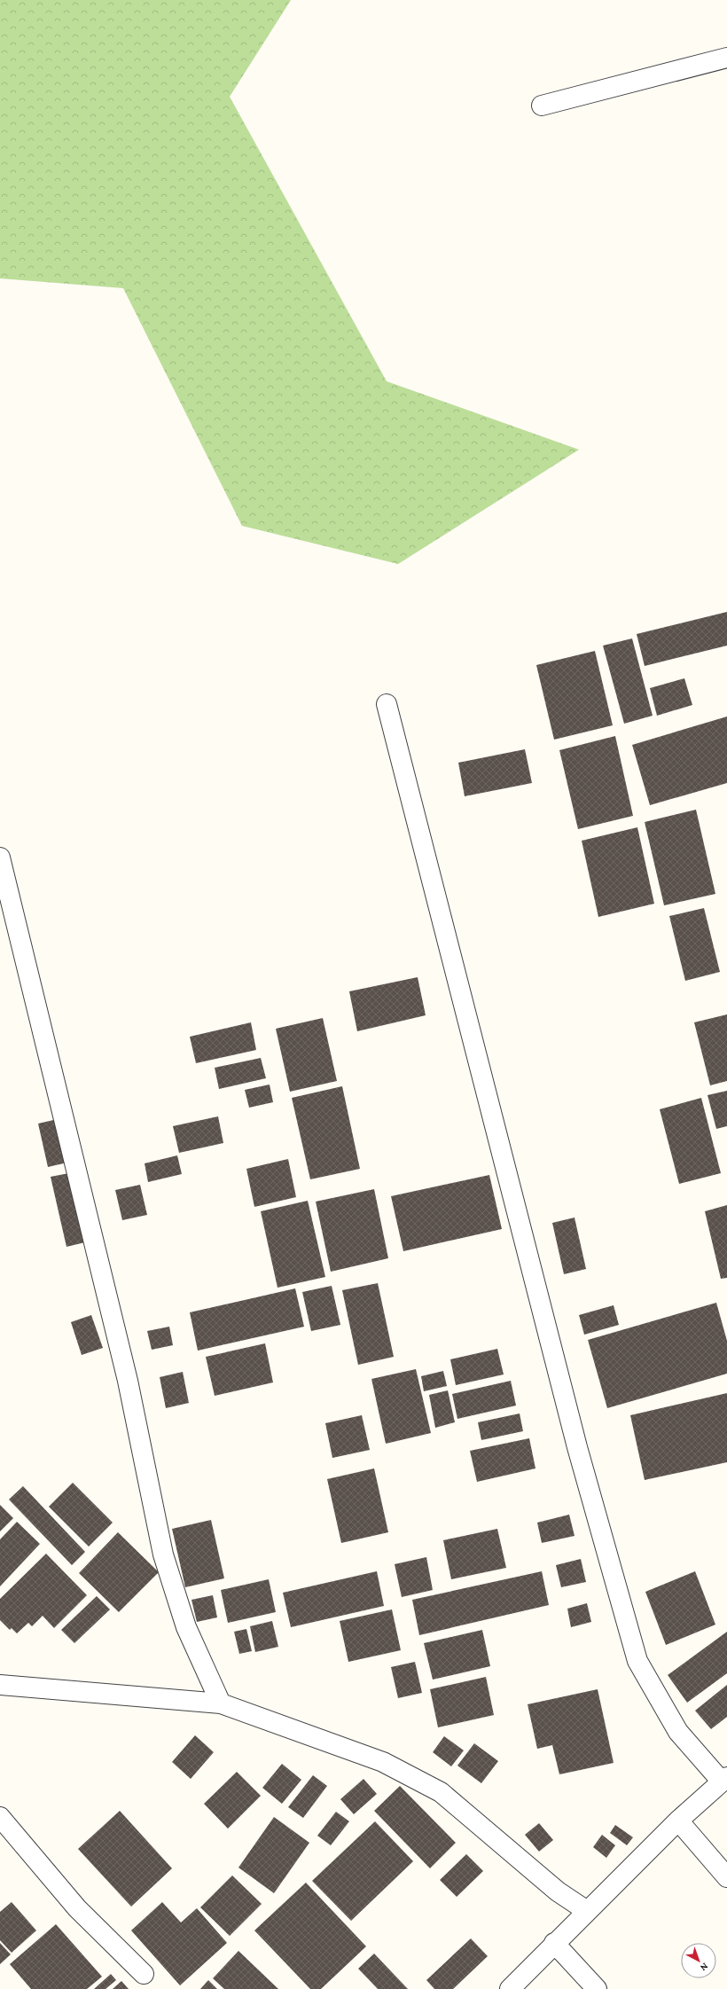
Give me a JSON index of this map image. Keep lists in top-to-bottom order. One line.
{"north":"bottom right"}
